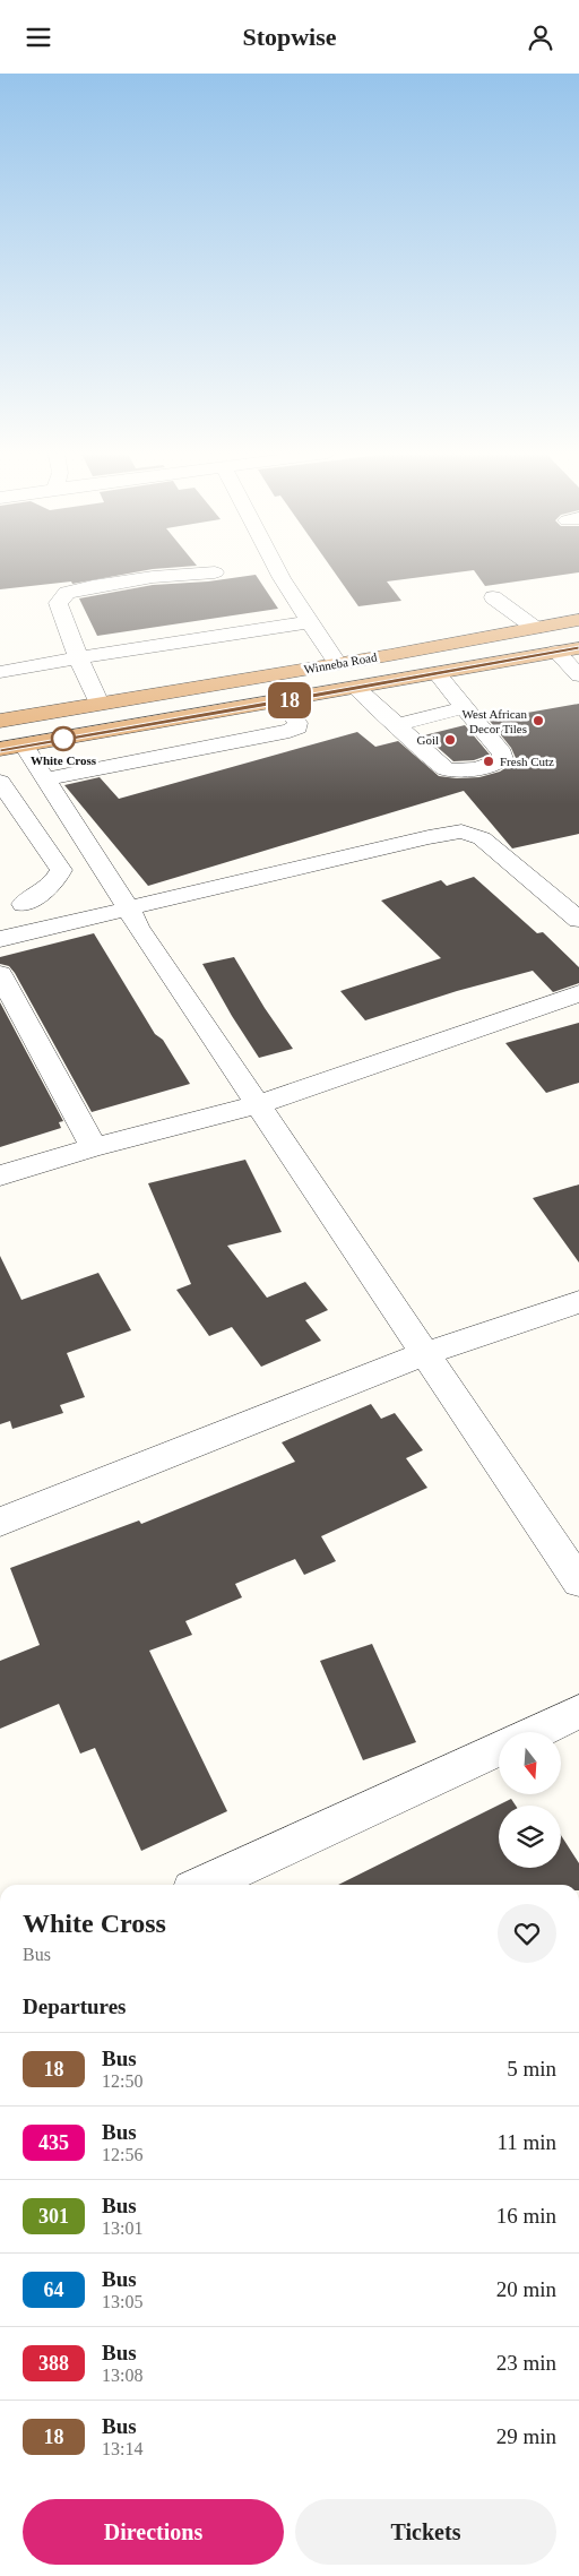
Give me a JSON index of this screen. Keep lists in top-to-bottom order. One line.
{"streets":{"highway":["Winneba Road"]},"places":["West African Decor Tiles","White Cross","Goil","Fresh Cutz"],"lines":["bus line 18"],"north":"bottom","page":{"header":"Stopwise","on_map":"18","heading":[["White Cross","Bus"],"Departures"],"list":[{"mark":"18","name":"Bus","note":"12:50","value":"5 min"},{"mark":"435","name":"Bus","note":"12:56","value":"11 min"},{"mark":"301","name":"Bus","note":"13:01","value":"16 min"},{"mark":"64","name":"Bus","note":"13:05","value":"20 min"},{"mark":"388","name":"Bus","note":"13:08","value":"23 min"},{"mark":"18","name":"Bus","note":"13:14","value":"29 min"}],"buttons":["Directions","Tickets"]}}
